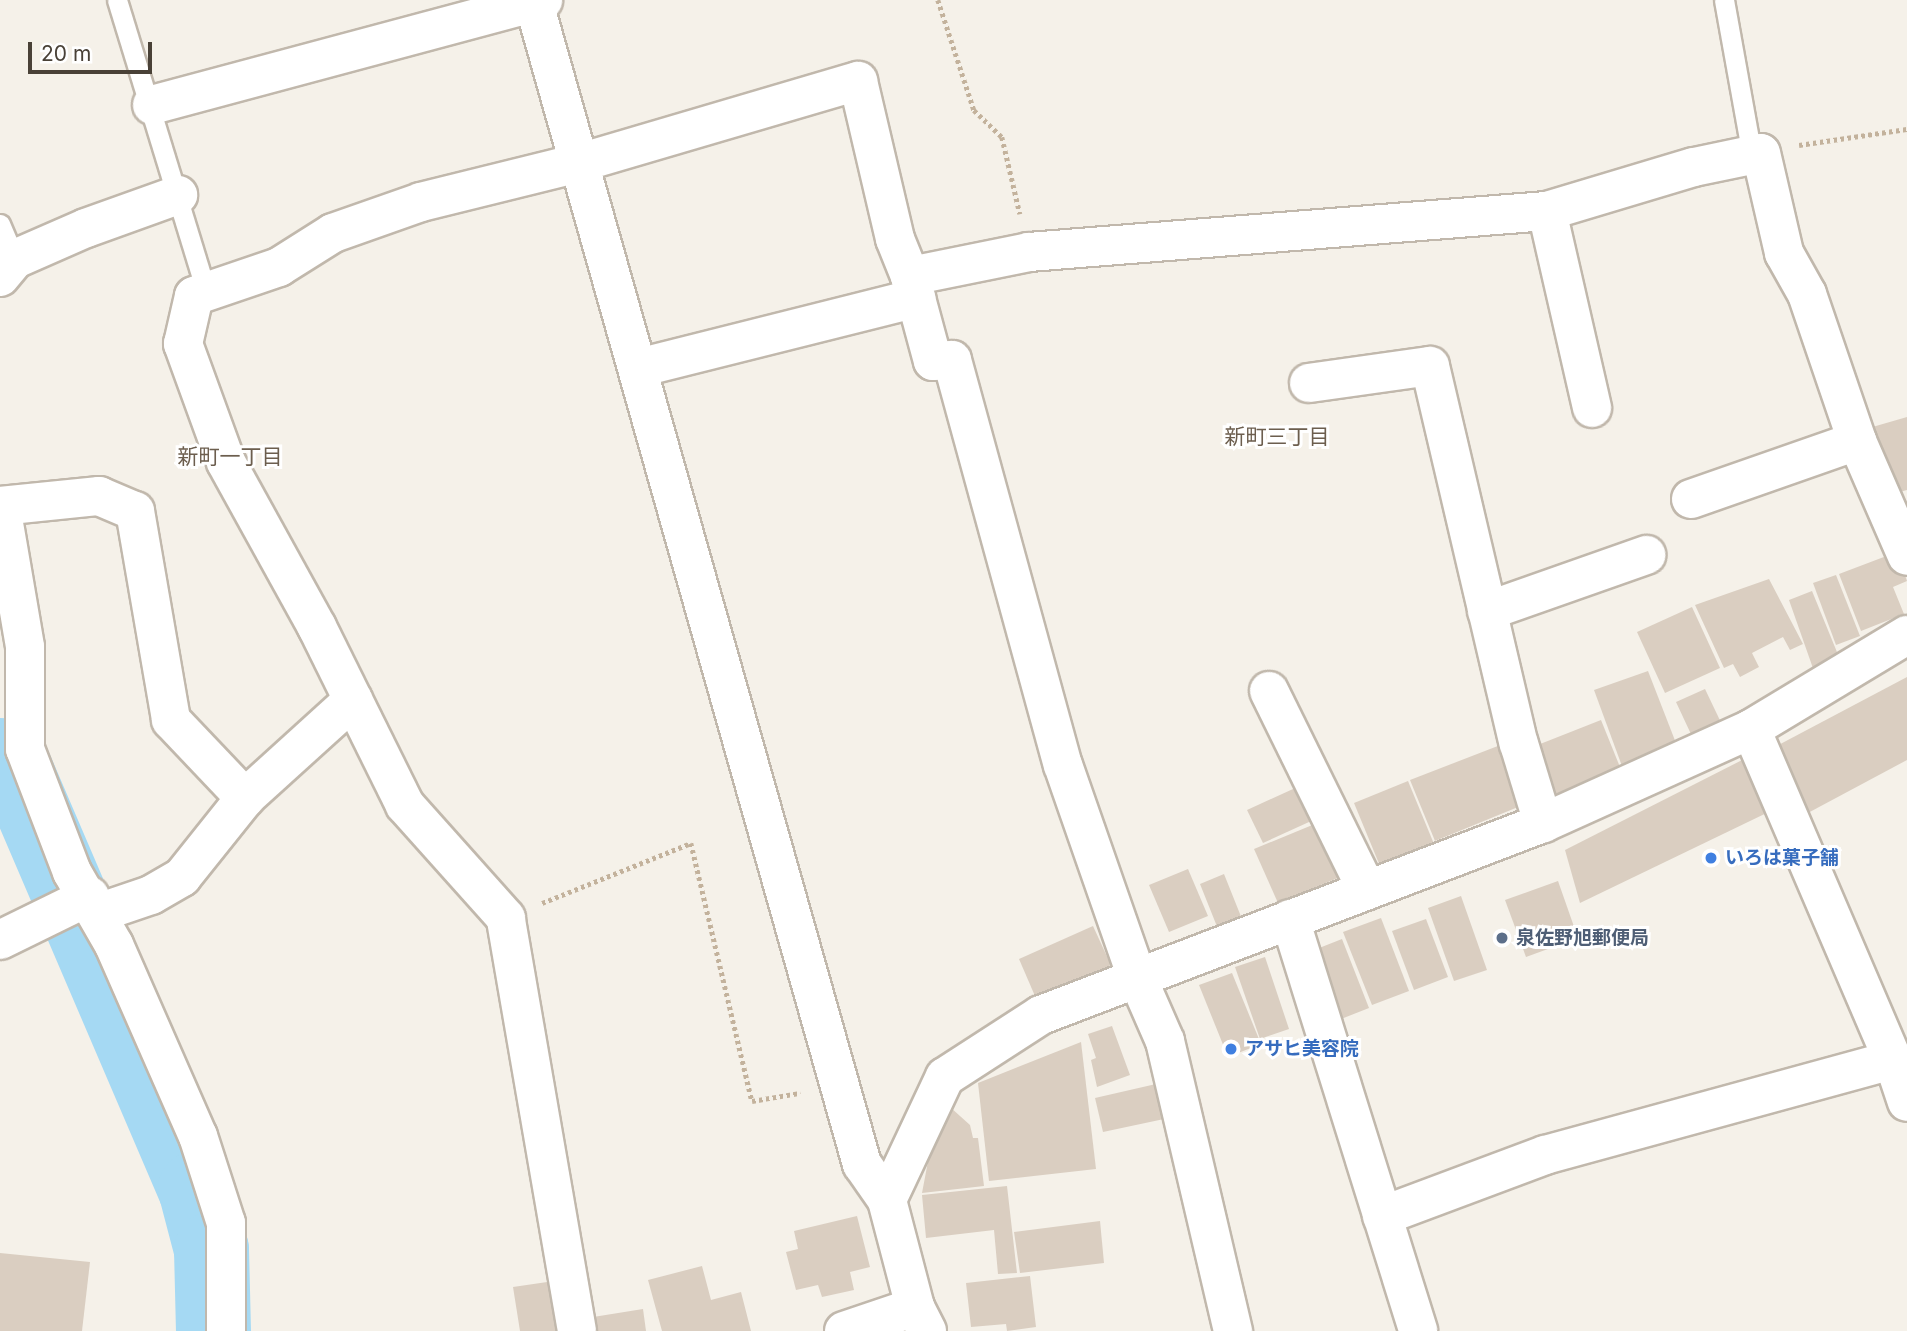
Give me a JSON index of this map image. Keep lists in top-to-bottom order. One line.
{"districts":["新町三丁目","新町一丁目"],"places":["いろは菓子舗","泉佐野旭郵便局","アサヒ美容院"],"scale_bar":"20 m"}
